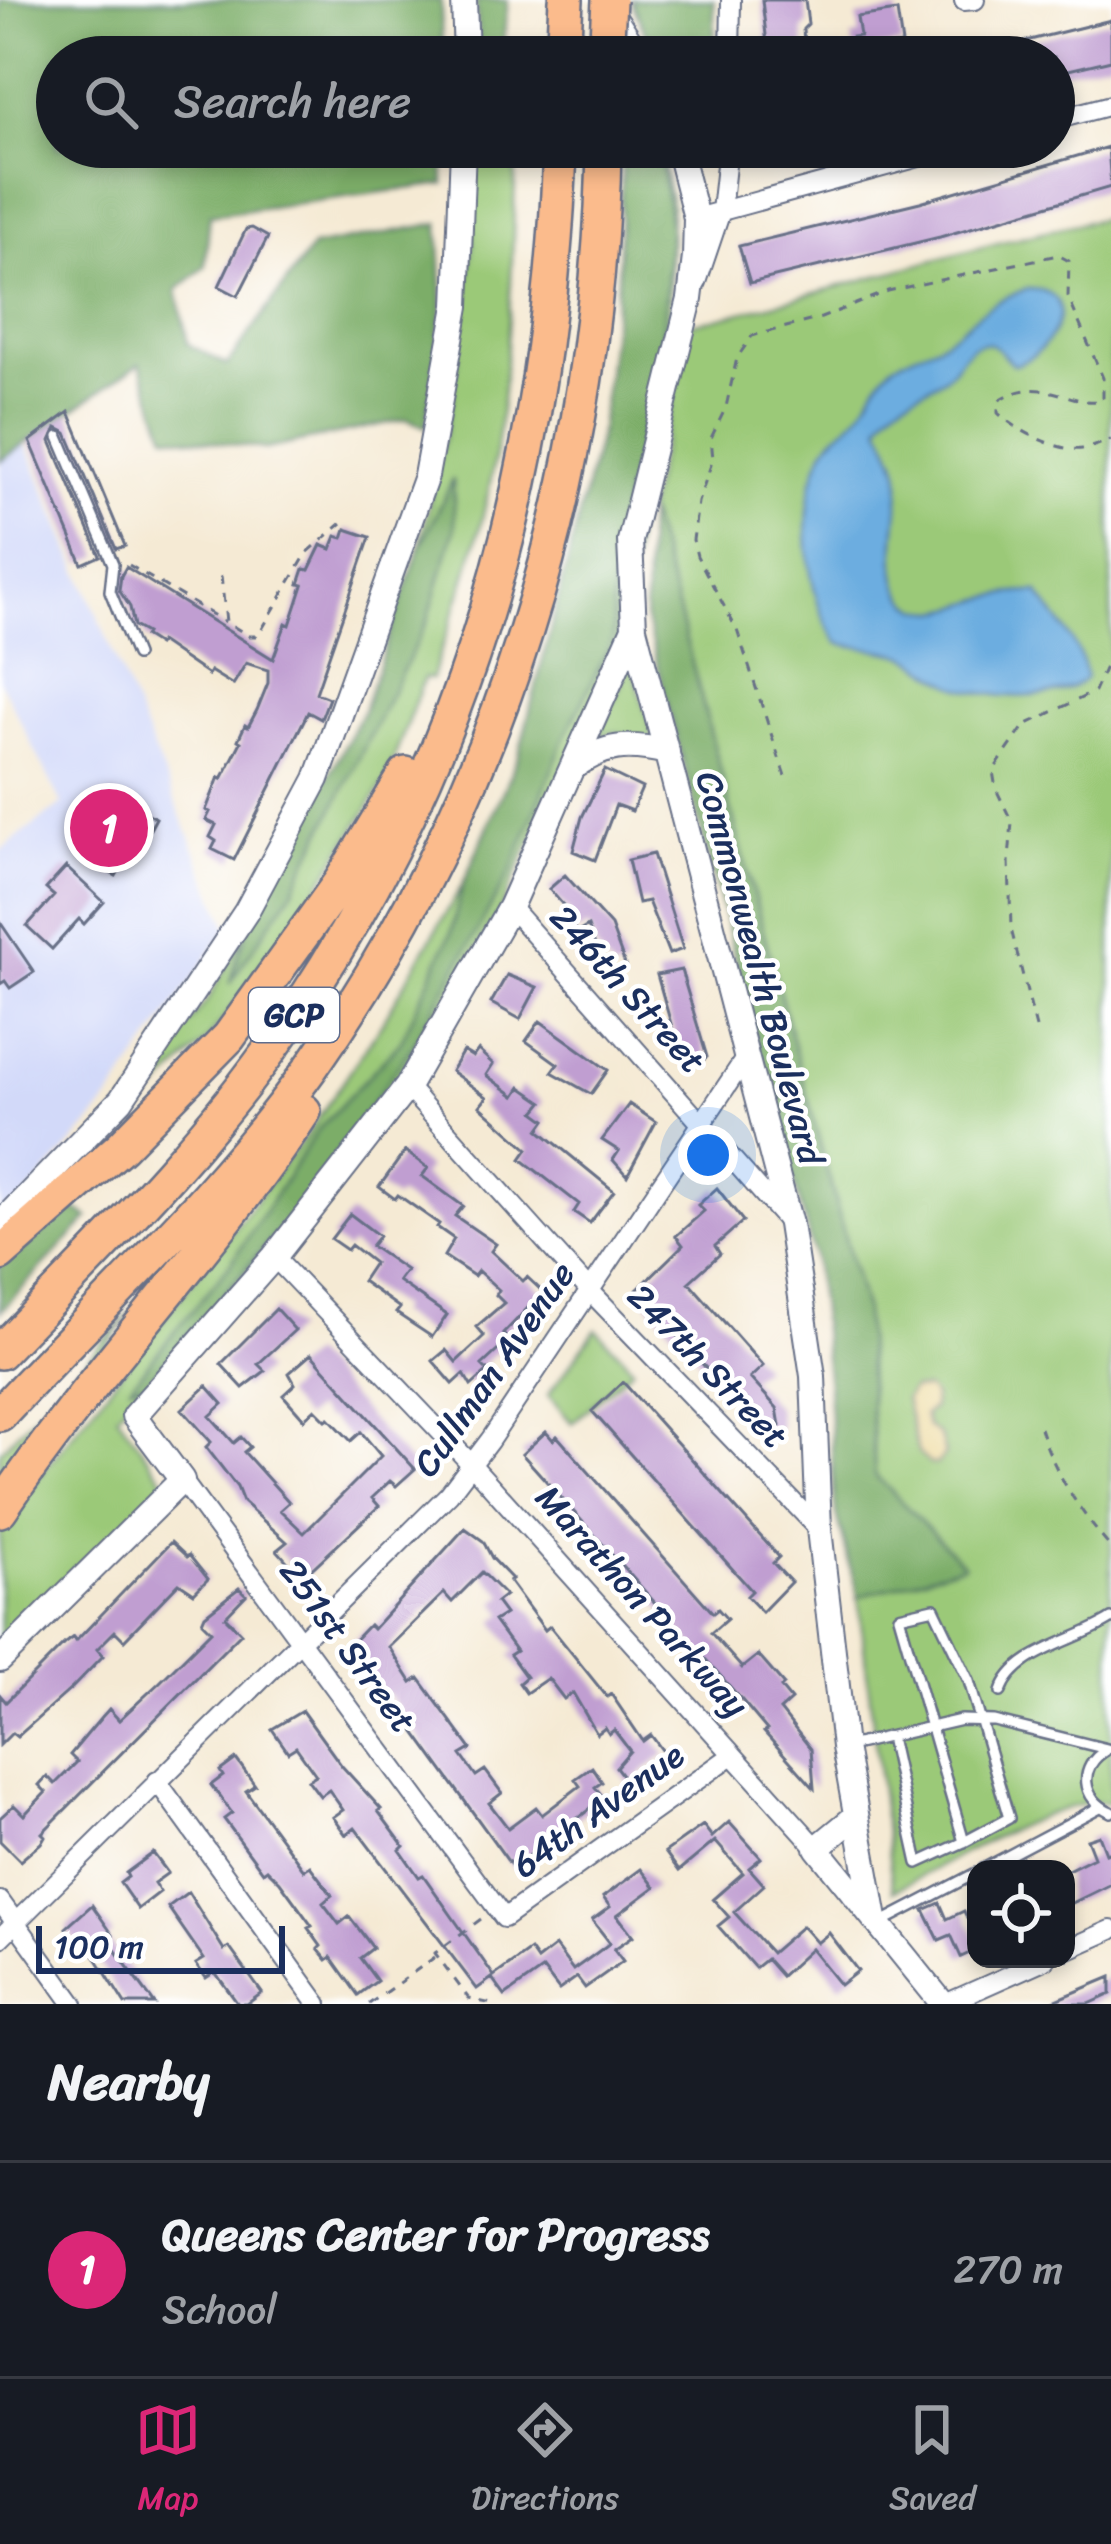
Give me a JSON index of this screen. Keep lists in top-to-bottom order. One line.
{"streets":{"highway":["GCP"],"street":["Commonwealth Boulevard","246th Street","247th Street","Cullman Avenue","Marathon Parkway","251st Street","64th Avenue"]},"crossings":[["Commonwealth Boulevard","246th Street"],["Commonwealth Boulevard","247th Street"],["Commonwealth Boulevard","Cullman Avenue"],["Commonwealth Boulevard","Marathon Parkway"],["246th Street","Cullman Avenue"],["247th Street","Cullman Avenue"],["Cullman Avenue","Marathon Parkway"],["Cullman Avenue","251st Street"],["Marathon Parkway","251st Street"],["Marathon Parkway","64th Avenue"],["251st Street","64th Avenue"]],"scale_bar":"100 m","page":{"search":"Search here","pins":"1","scale":"100 m","heading":"Nearby","list":[{"mark":"1","name":"Queens Center for Progress","note":"School","value":"270 m"}],"nav":["Map","Directions","Saved"]}}
